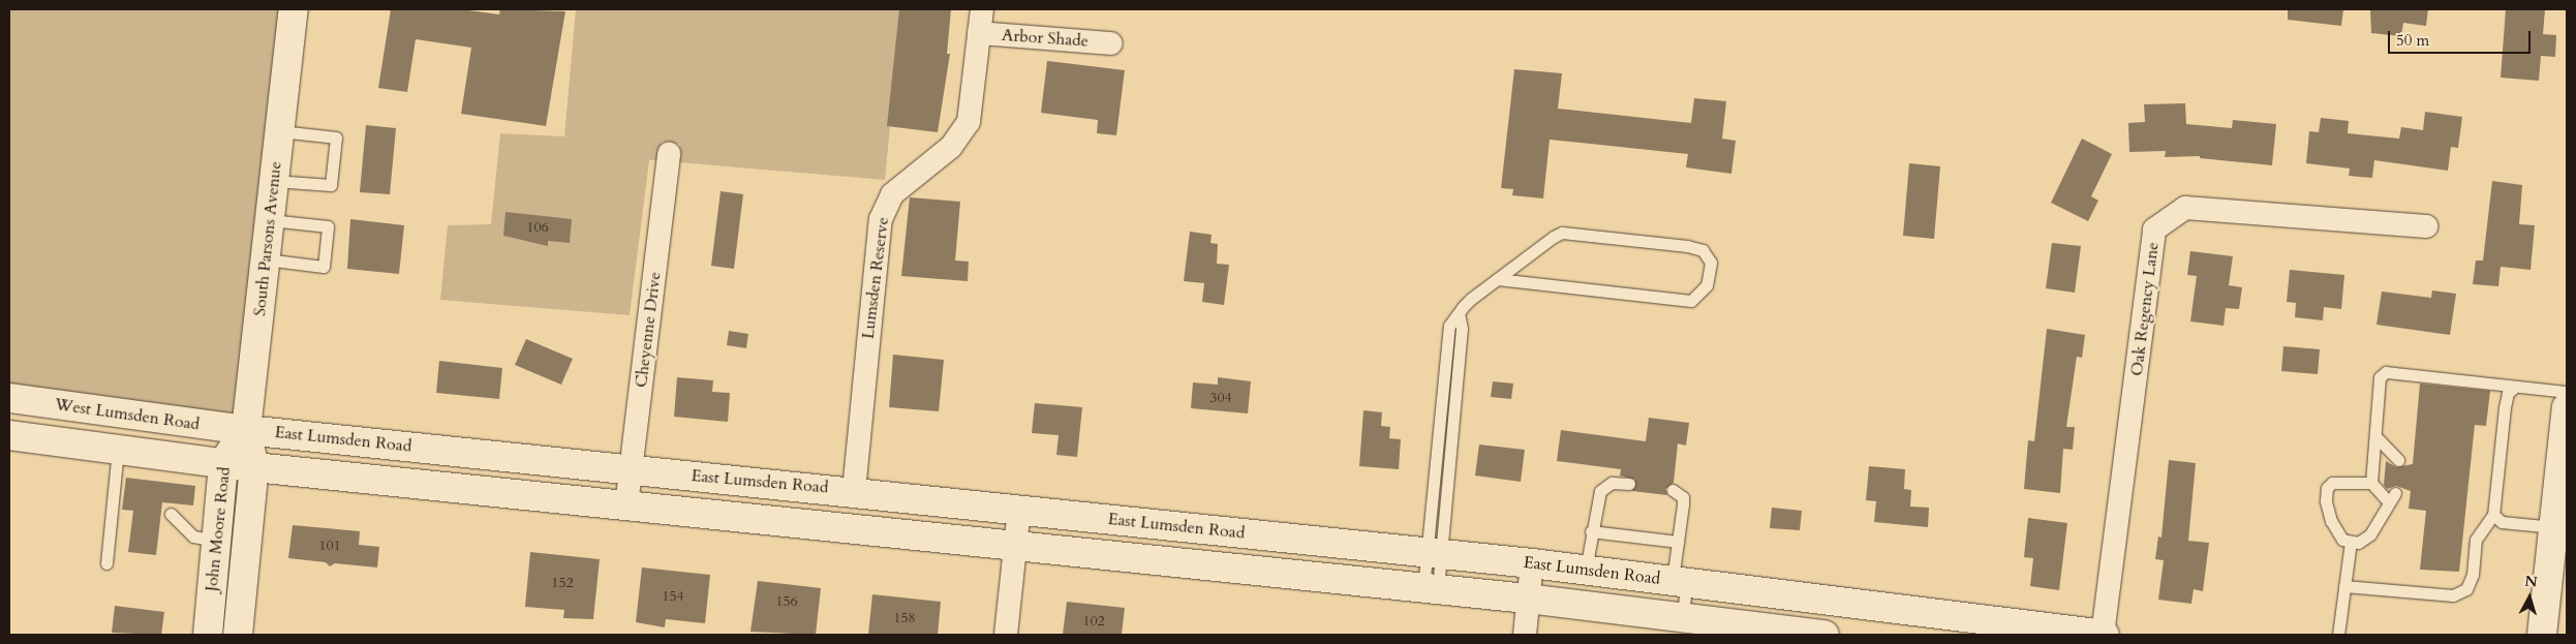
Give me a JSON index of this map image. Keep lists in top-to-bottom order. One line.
{"streets":{"main road":["South Parsons Avenue","West Lumsden Road","East Lumsden Road","John Moore Road"],"street":["Arbor Shade","Lumsden Reserve","Oak Regency Lane","Cheyenne Drive"]},"crossings":[["Arbor Shade","Lumsden Reserve"],["South Parsons Avenue","West Lumsden Road"],["South Parsons Avenue","East Lumsden Road"],["South Parsons Avenue","John Moore Road"],["Lumsden Reserve","East Lumsden Road"],["Oak Regency Lane","East Lumsden Road"],["Cheyenne Drive","East Lumsden Road"],["West Lumsden Road","East Lumsden Road"],["West Lumsden Road","John Moore Road"],["East Lumsden Road","John Moore Road"]],"house_numbers":["106","304","101","152","154","156","158","102"],"scale_bar":"50 m","north":"top"}
